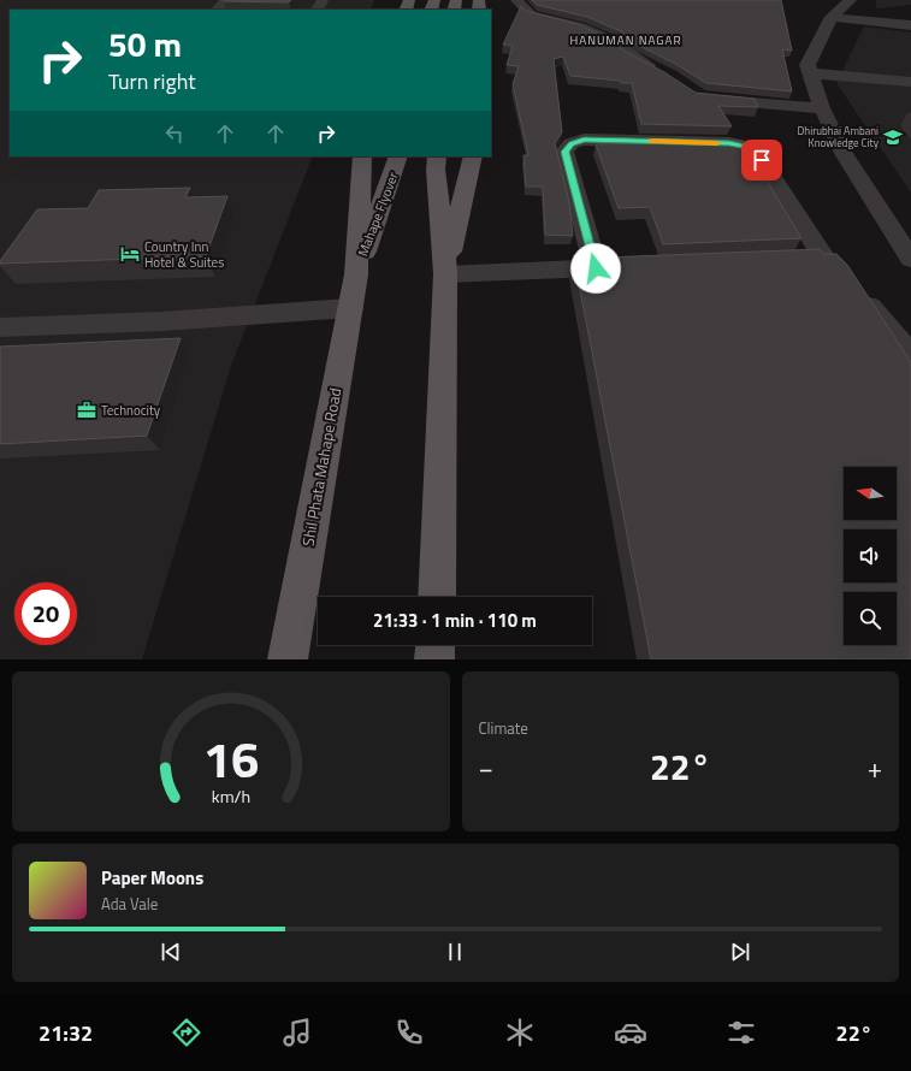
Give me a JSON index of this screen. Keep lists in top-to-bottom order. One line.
{"streets":{"main road":["Mahape Flyover","Shil Phata Mahape Road"]},"crossings":[["Mahape Flyover","Shil Phata Mahape Road"]],"districts":["HANUMAN NAGAR"],"places":{"school or university":["Dhirubhai Ambani Knowledge City"],"hotel":["Country Inn Hotel & Suites"],"office":["Technocity"]},"north":"left","page":{"turn":["50 m","Turn right"],"limit":"20","trip":"21:33 · 1 min · 110 m","tile":"Climate","heat":["−","22°","+"],"song":["Paper Moons","Ada Vale"],"tabs":["21:32","22°"],"gauge":["16","km/h"]}}
